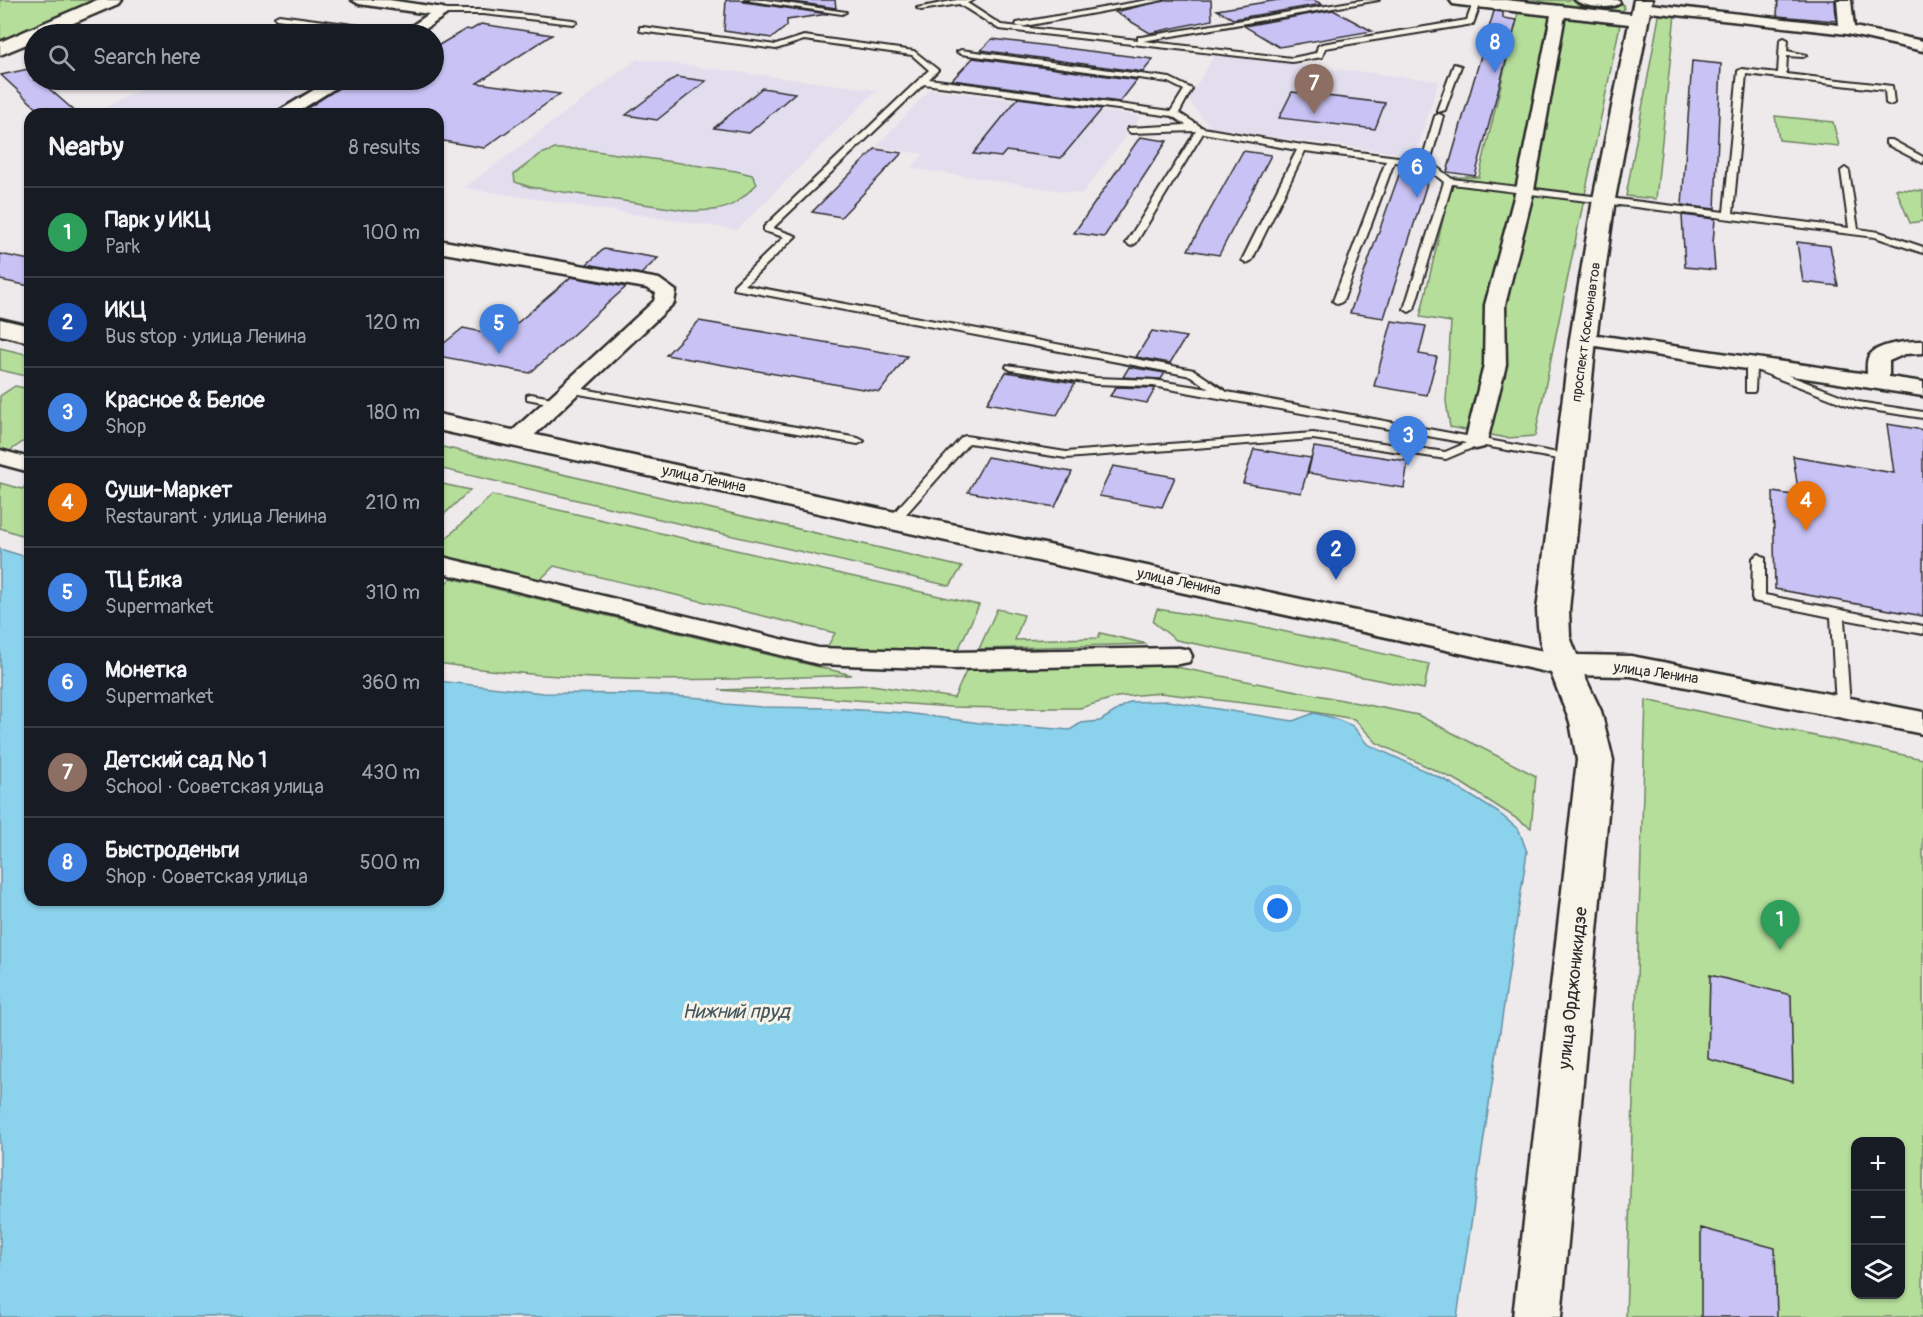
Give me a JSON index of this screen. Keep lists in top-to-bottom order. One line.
{"streets":{"main road":["проспект Космонавтов","улица Ленина","улица Орджоникидзе"]},"crossings":[["проспект Космонавтов","улица Ленина"],["проспект Космонавтов","улица Орджоникидзе"],["улица Ленина","улица Орджоникидзе"]],"water":["Нижний пруд"],"page":{"pins":["8","7","6","5","3","4","2","1"],"search":"Search here","heading":["Nearby","8 results"],"list":[{"mark":"1","name":"Парк у ИКЦ","note":"Park","value":"100 m"},{"mark":"2","name":"ИКЦ","note":"Bus stop · улица Ленина","value":"120 m"},{"mark":"3","name":"Красное & Белое","note":"Shop","value":"180 m"},{"mark":"4","name":"Суши-Маркет","note":"Restaurant · улица Ленина","value":"210 m"},{"mark":"5","name":"ТЦ Ёлка","note":"Supermarket","value":"310 m"},{"mark":"6","name":"Монетка","note":"Supermarket","value":"360 m"},{"mark":"7","name":"Детский сад № 1","note":"School · Советская улица","value":"430 m"},{"mark":"8","name":"Быстроденьги","note":"Shop · Советская улица","value":"500 m"}],"map_buttons":["+","−"]}}
